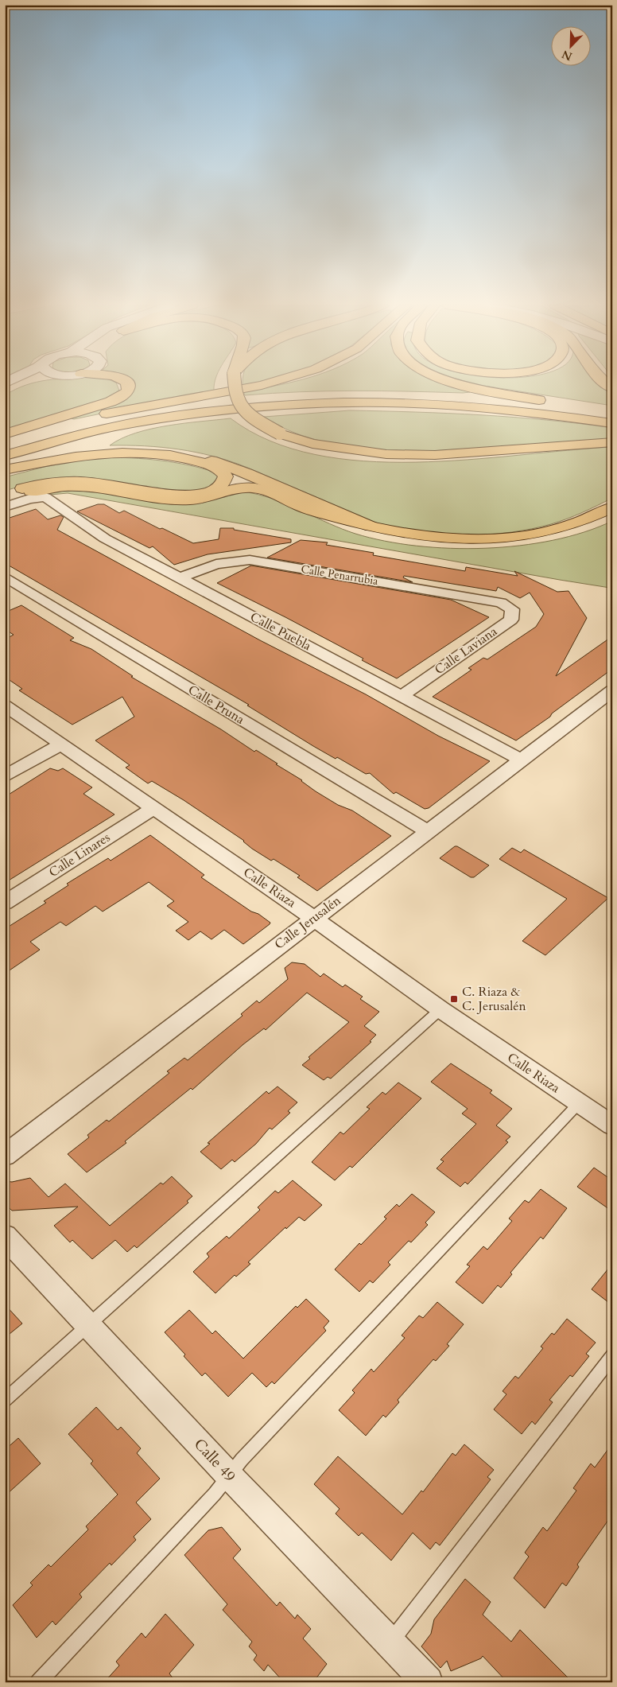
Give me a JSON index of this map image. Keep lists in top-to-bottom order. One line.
{"streets":{"street":["Calle Penarrubia","Calle Puebla","Calle Laviana","Calle Pruna","Calle Linares","Calle Riaza","Calle Jerusalén","Calle 49"]},"crossings":[["Calle Penarrubia","Calle Puebla"],["Calle Penarrubia","Calle Laviana"],["Calle Puebla","Calle Laviana"],["Calle Puebla","Calle Jerusalén"],["Calle Pruna","Calle Jerusalén"],["Calle Linares","Calle Riaza"],["Calle Riaza","Calle Jerusalén"]],"places":{"transit":["C. Riaza & C. Jerusalén"]},"north":"bottom left"}
